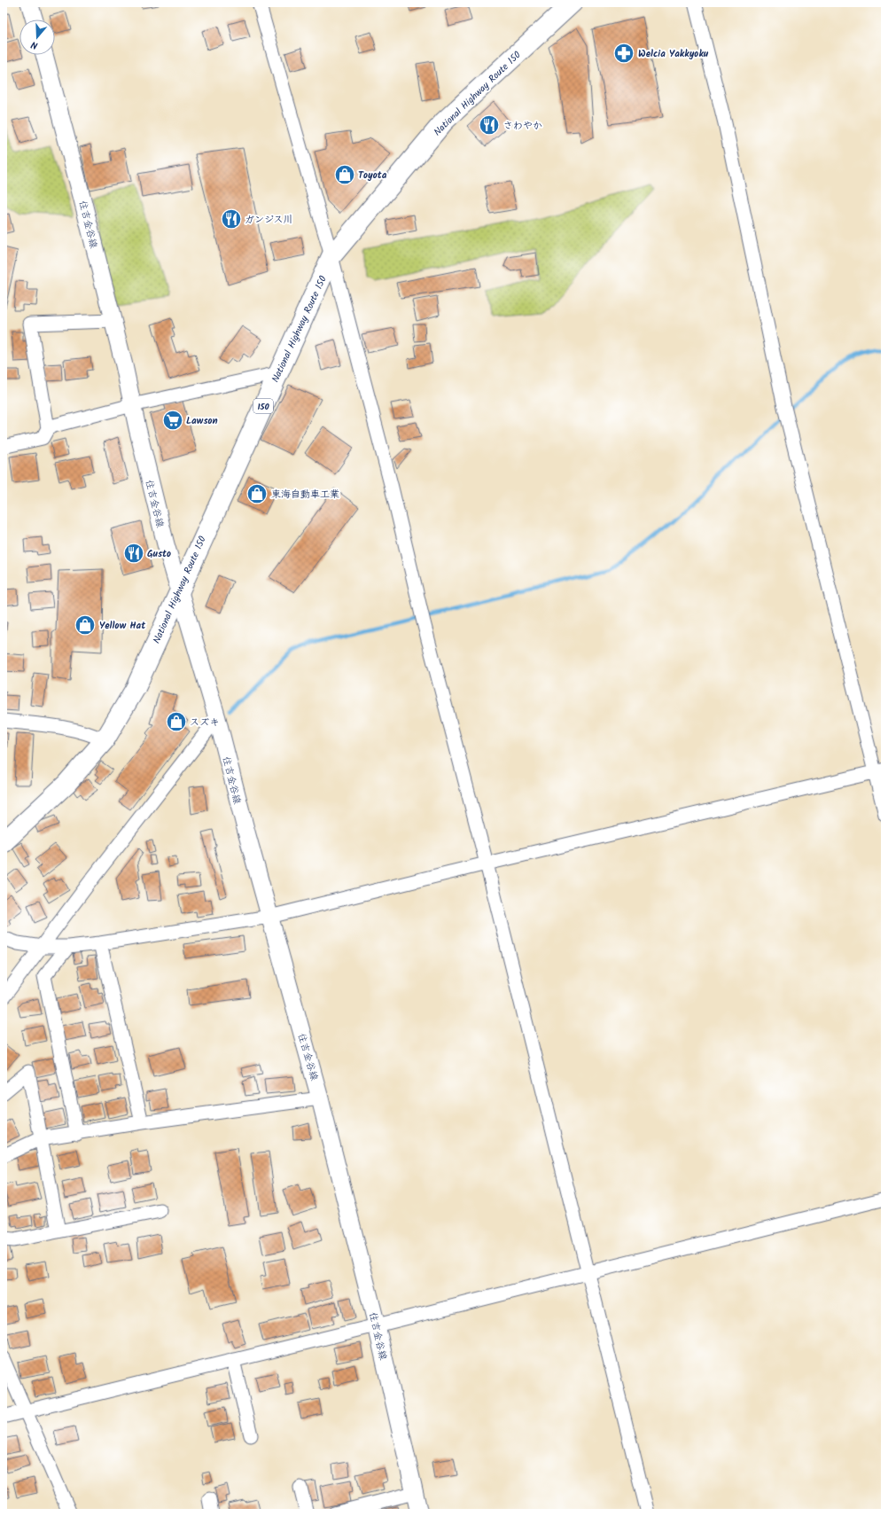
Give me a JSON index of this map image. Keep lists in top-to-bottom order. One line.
{"streets":{"highway":["National Highway Route 150","150"],"main road":["住吉金谷線"]},"crossings":[["National Highway Route 150","住吉金谷線"]],"places":{"pharmacy":["Welcia Yakkyoku"],"restaurant":["さわやか","ガンジス川","Gusto"],"shop":["Toyota","東海自動車工業","Yellow Hat","スズキ"],"supermarket":["Lawson"]},"north":"bottom"}
